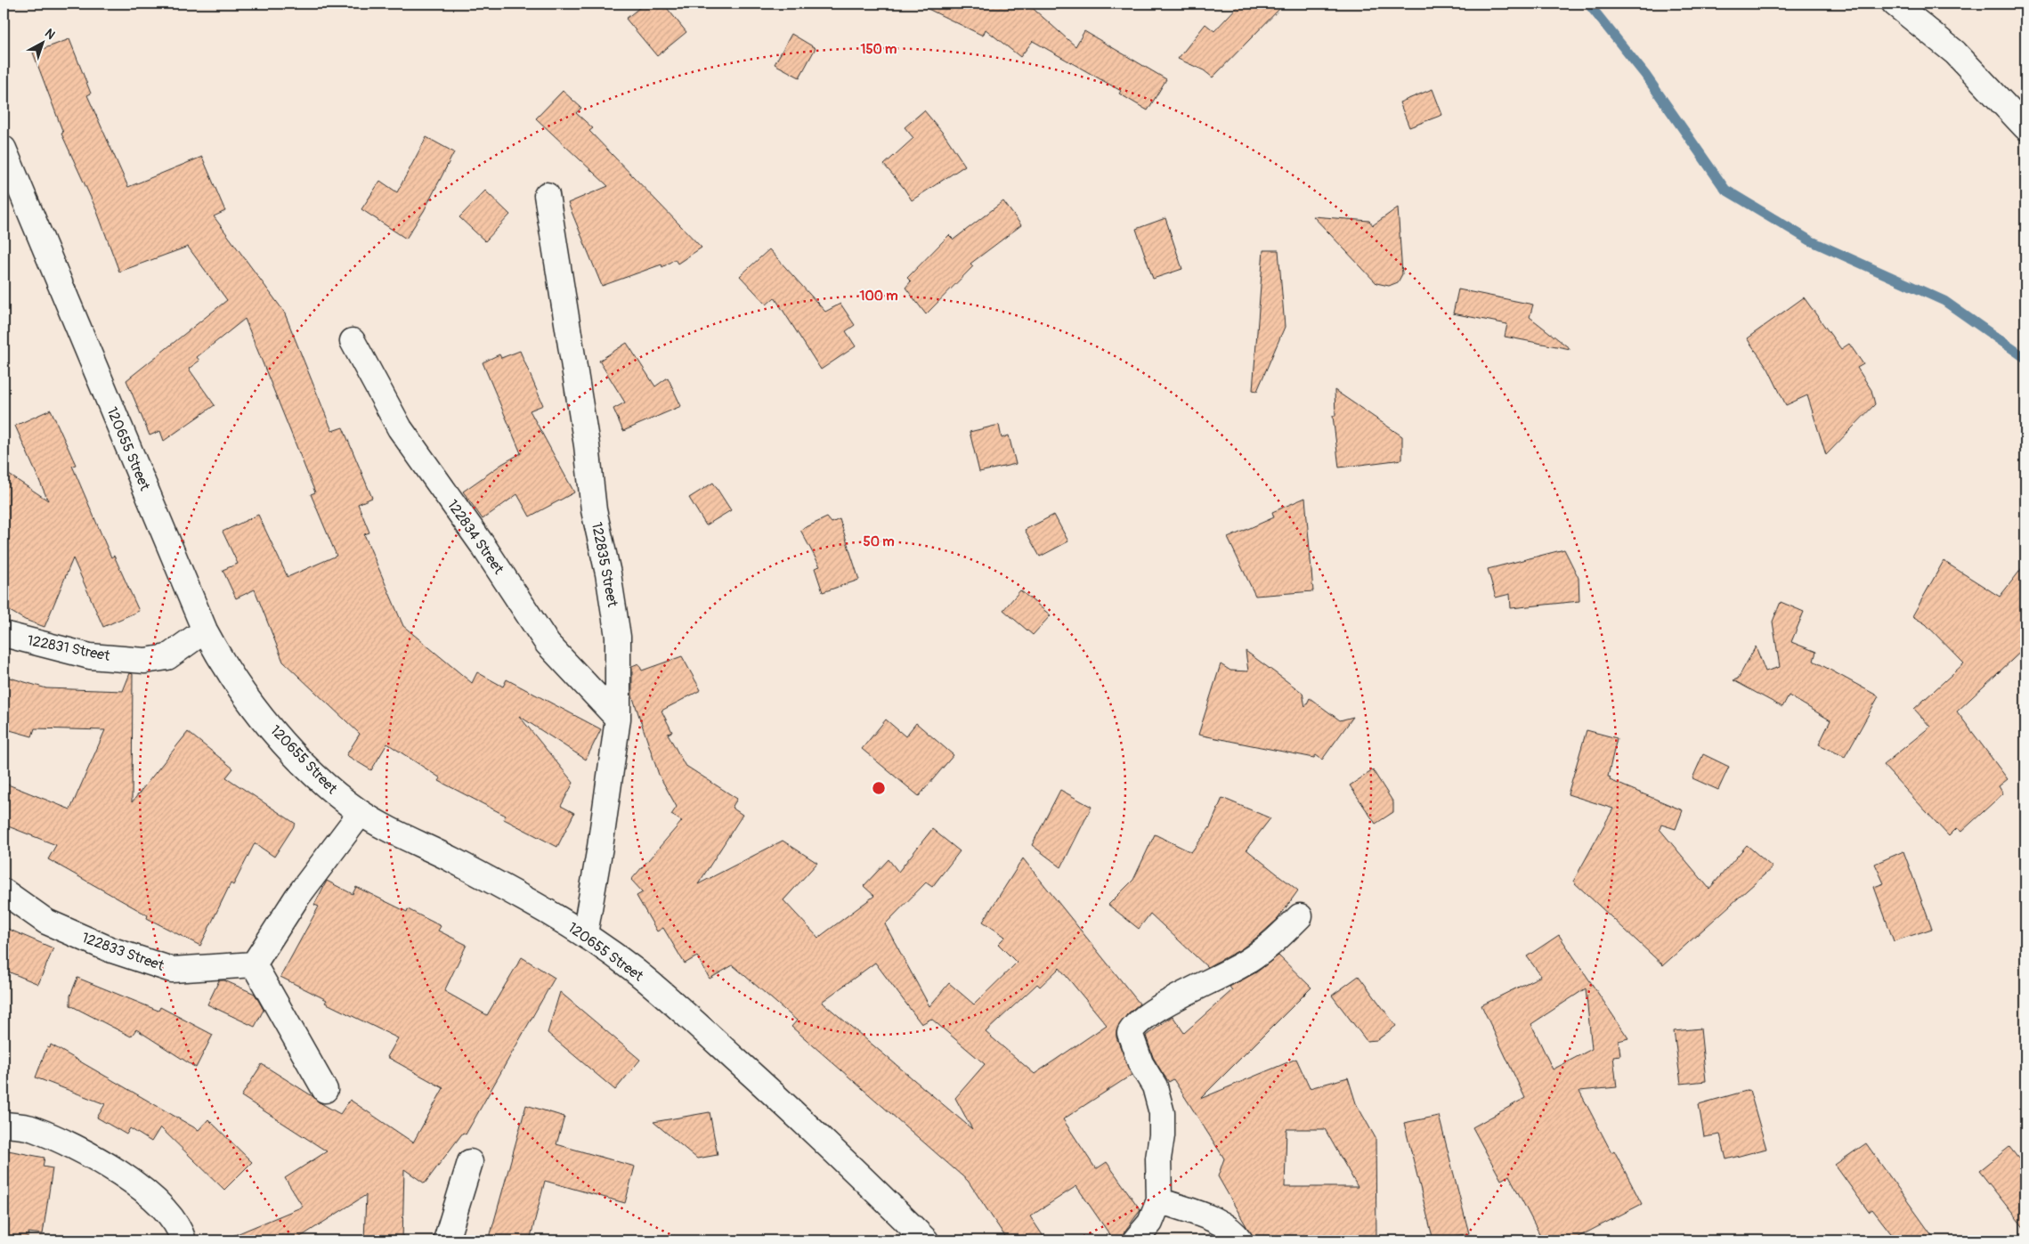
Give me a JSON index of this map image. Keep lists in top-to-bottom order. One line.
{"streets":{"street":["120655 Street","122834 Street","122835 Street","122831 Street","122833 Street"]},"crossings":[["120655 Street","122835 Street"],["120655 Street","122831 Street"],["122834 Street","122835 Street"]],"north":"top right","rings":["150 m","100 m","50 m"]}
